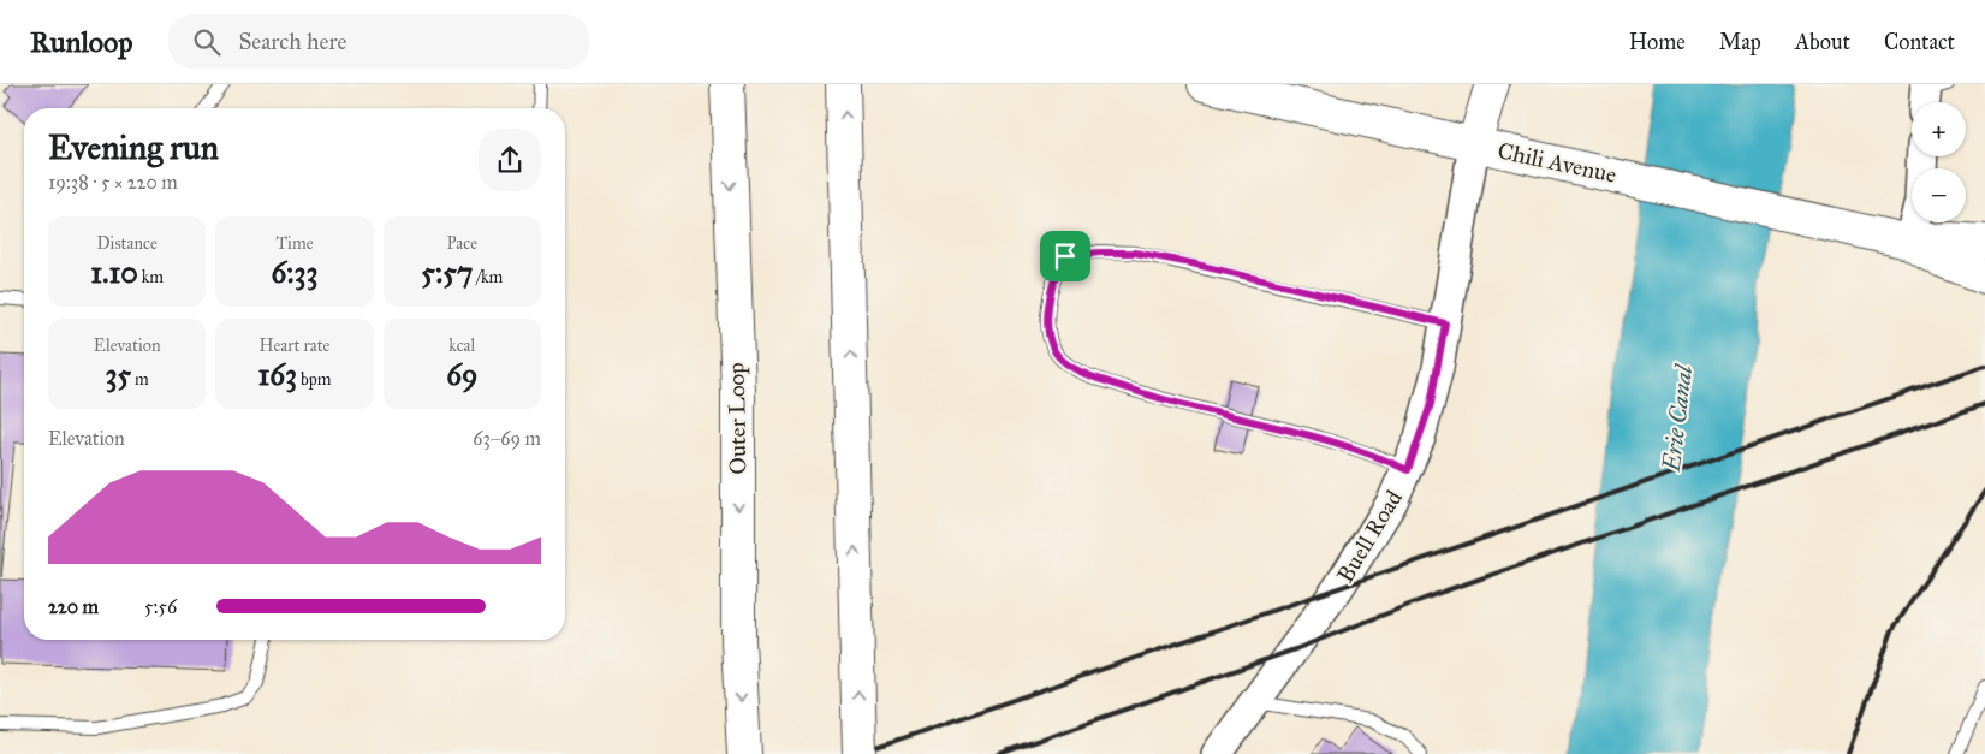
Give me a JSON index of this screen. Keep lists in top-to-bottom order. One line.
{"streets":{"main road":["Chili Avenue","Outer Loop"],"street":["Buell Road"]},"crossings":[["Chili Avenue","Buell Road"]],"water":["Erie Canal"],"page":{"header":"Runloop","search":"Search here","nav":["Home","Map","About","Contact"],"map_buttons":["+","−"],"heading":["Evening run","19:38 · 5 × 220 m"],"stats":[["Distance","1.10 km"],["Time","6:33"],["Pace","5:57 /km"],["Elevation","35 m"],["Heart rate","163 bpm"],["kcal","69"]],"chart":["Elevation","63–69 m"],"list":[{"name":"220 m","note":"5:56"}]}}
